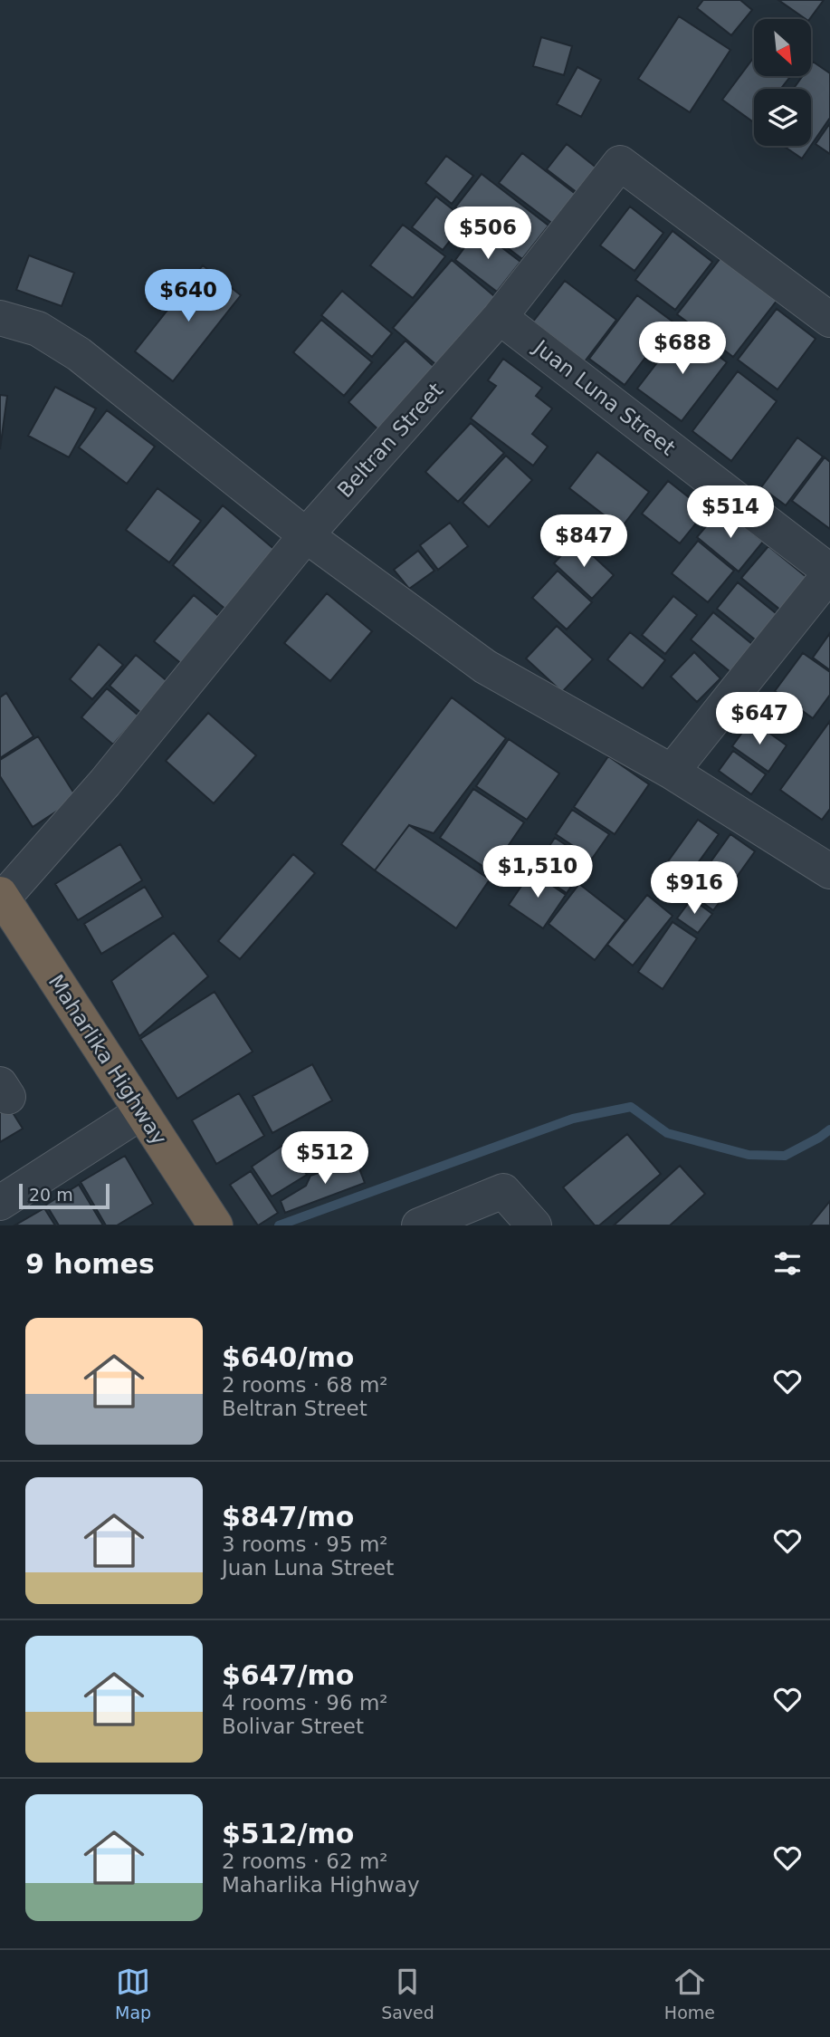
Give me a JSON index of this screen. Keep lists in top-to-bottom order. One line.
{"streets":{"highway":["Maharlika Highway"],"street":["Juan Luna Street","Beltran Street"]},"crossings":[["Juan Luna Street","Beltran Street"],["Beltran Street","Maharlika Highway"]],"scale_bar":"20 m","north":"bottom right","page":{"price":["$506","$640","$688","$514","$847","$647","$1,510","$916","$512"],"scale":"20 m","heading":"9 homes","list":[{"name":"$640/mo","note":"2 rooms · 68 m² · Beltran Street"},{"name":"$847/mo","note":"3 rooms · 95 m² · Juan Luna Street"},{"name":"$647/mo","note":"4 rooms · 96 m² · Bolivar Street"},{"name":"$512/mo","note":"2 rooms · 62 m² · Maharlika Highway"}],"tabs":["Map","Saved","Home"]}}
